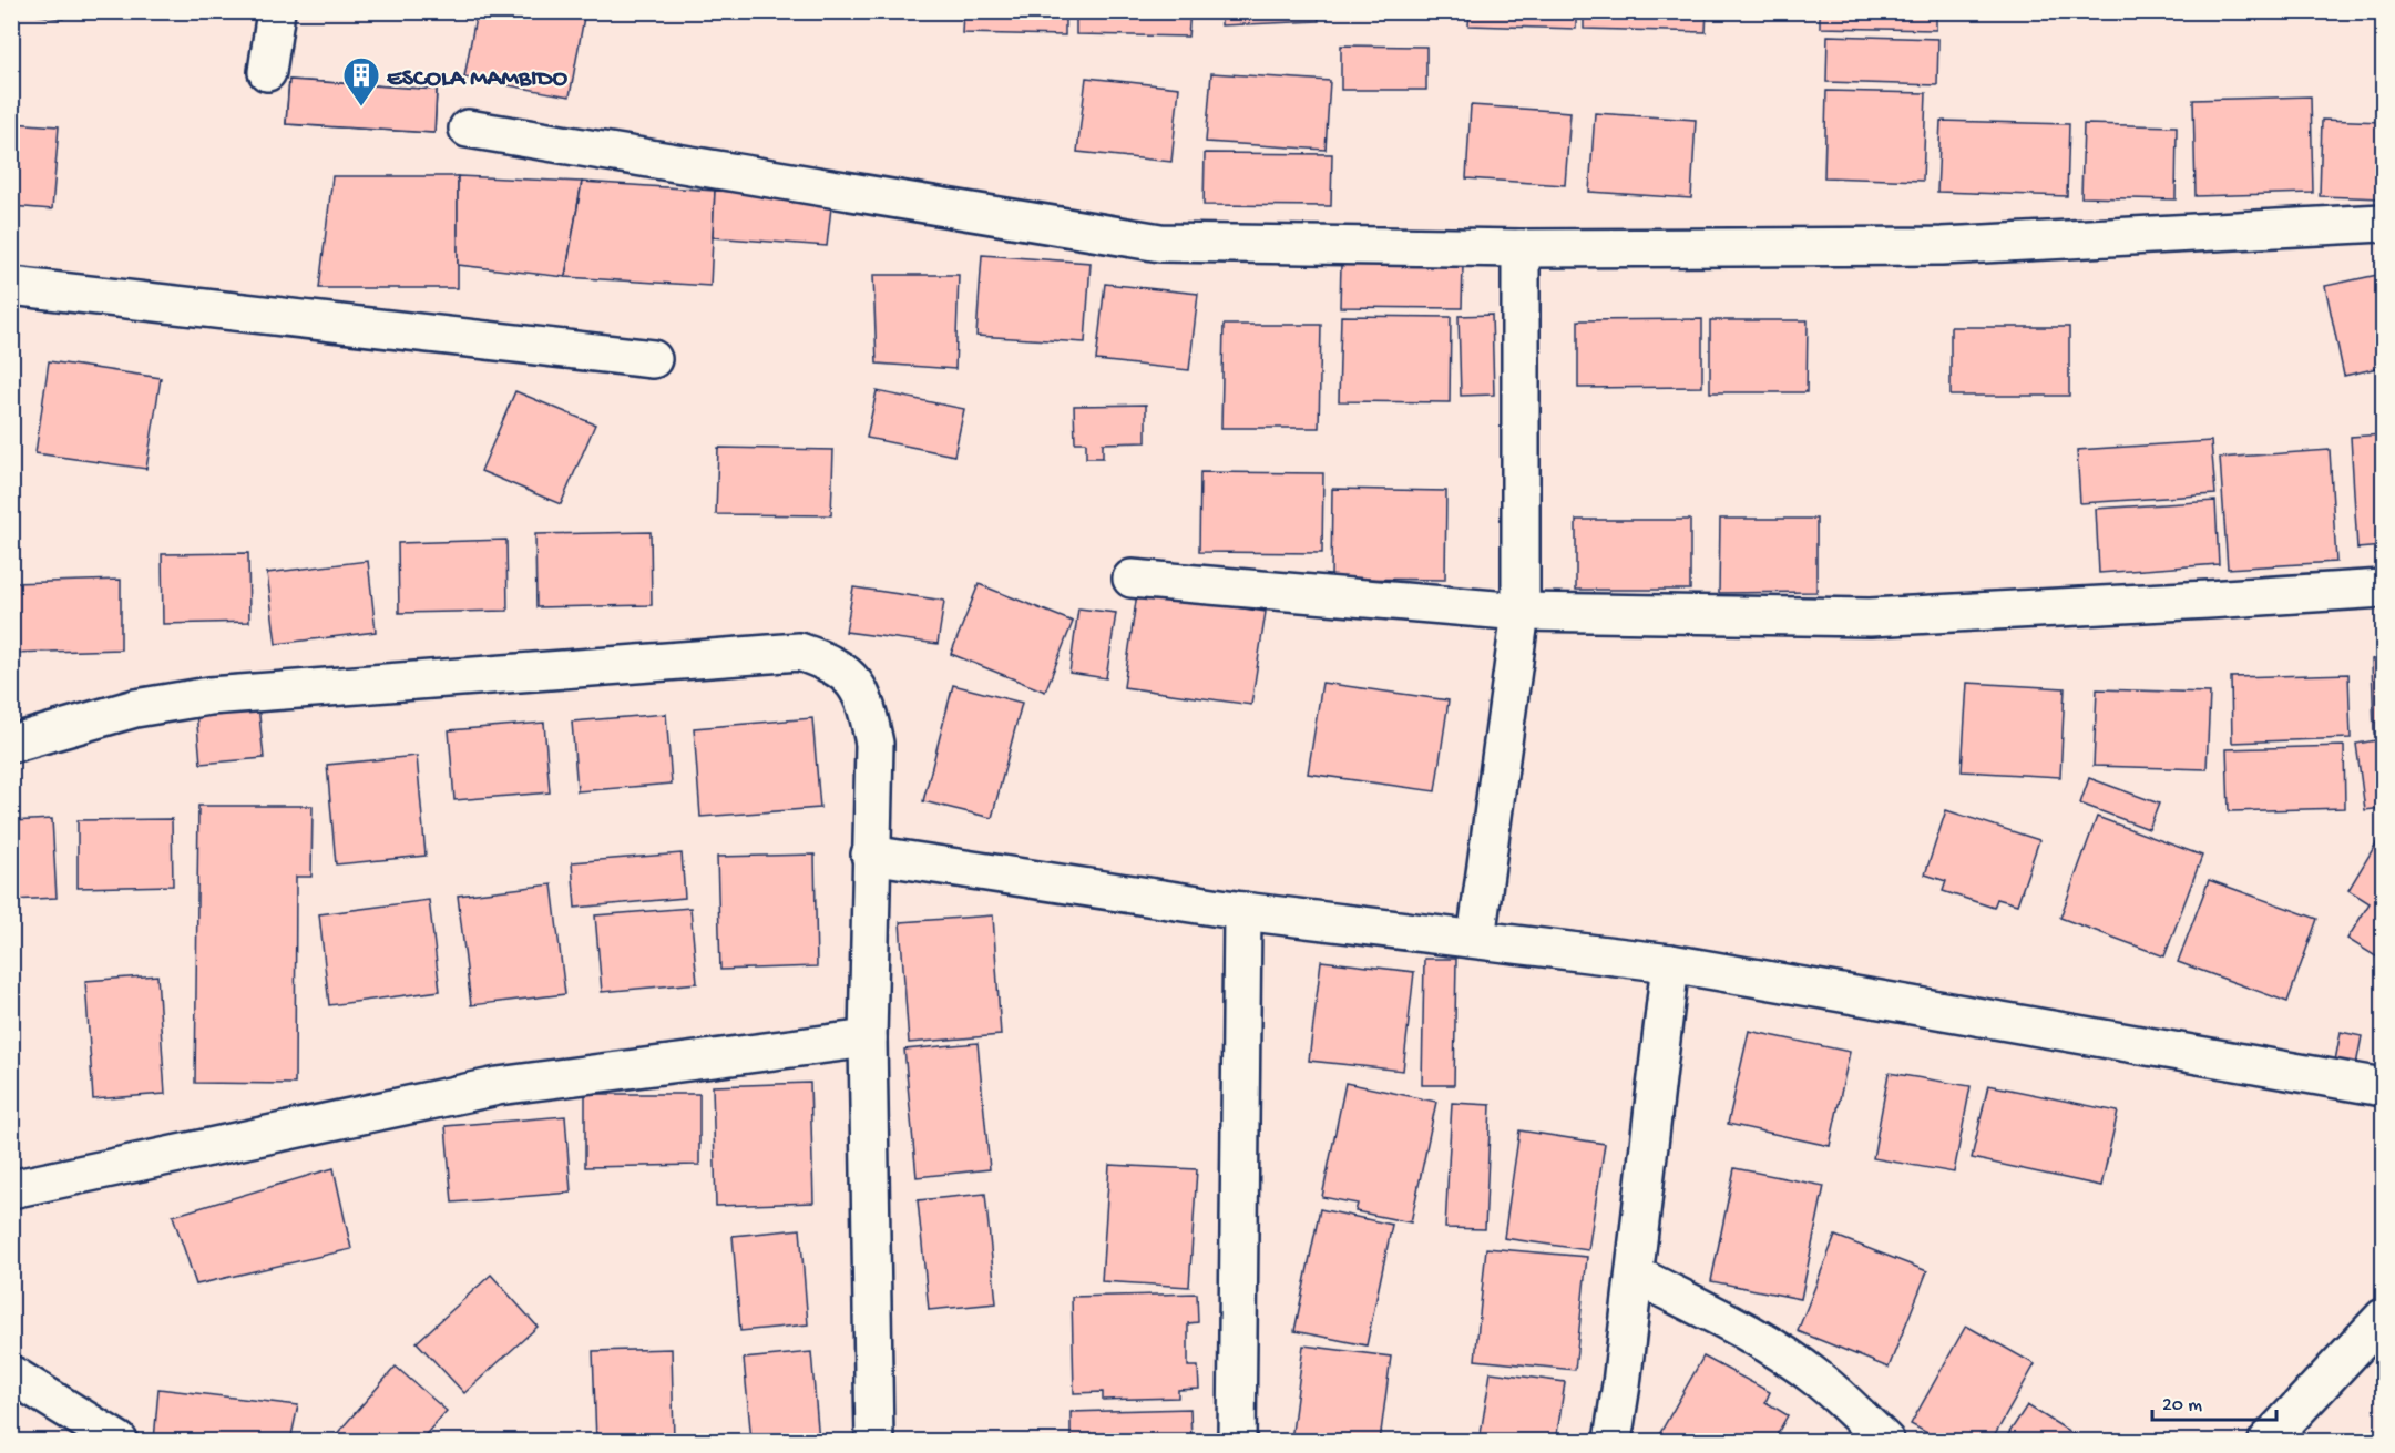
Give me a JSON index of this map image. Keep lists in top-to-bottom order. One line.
{"places":{"building":["ESCOLA MAMBIDO"]},"scale_bar":"20 m"}
